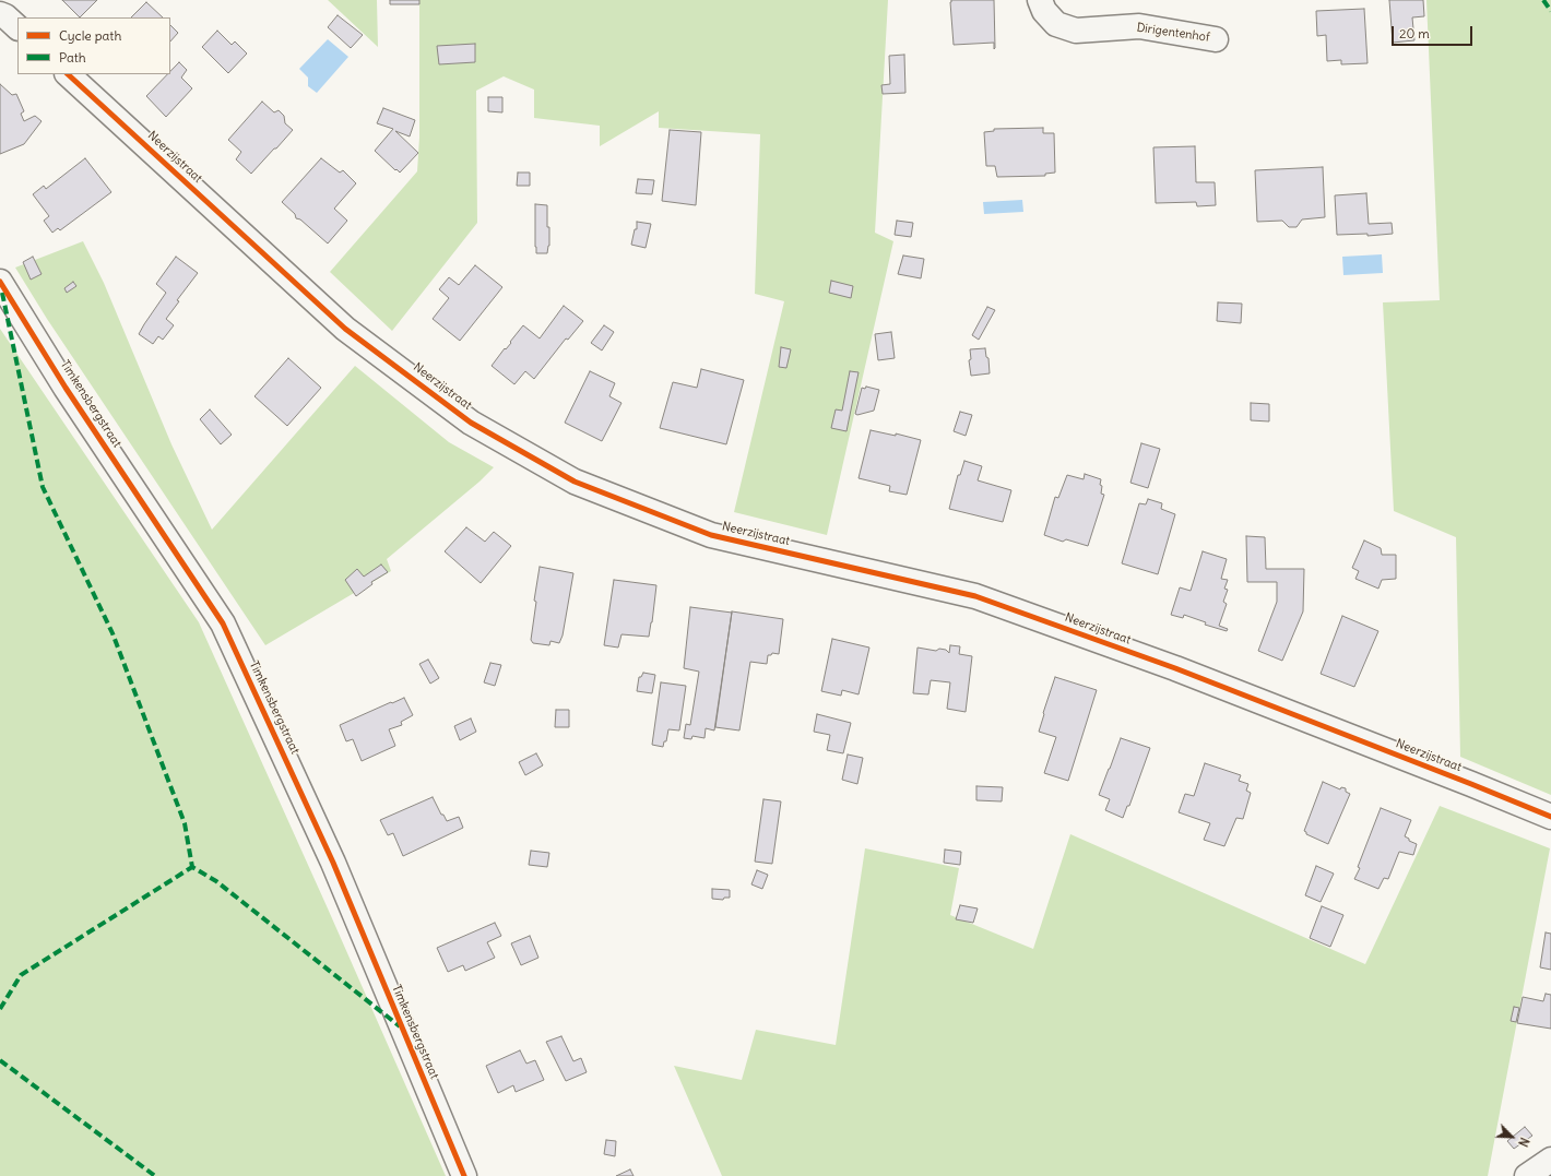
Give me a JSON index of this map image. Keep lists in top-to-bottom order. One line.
{"streets":{"street":["Dirigentenhof","Neerzijstraat","Timkensbergstraat"]},"legend":["Cycle path","Path"],"scale_bar":"20 m","north":"bottom right"}
